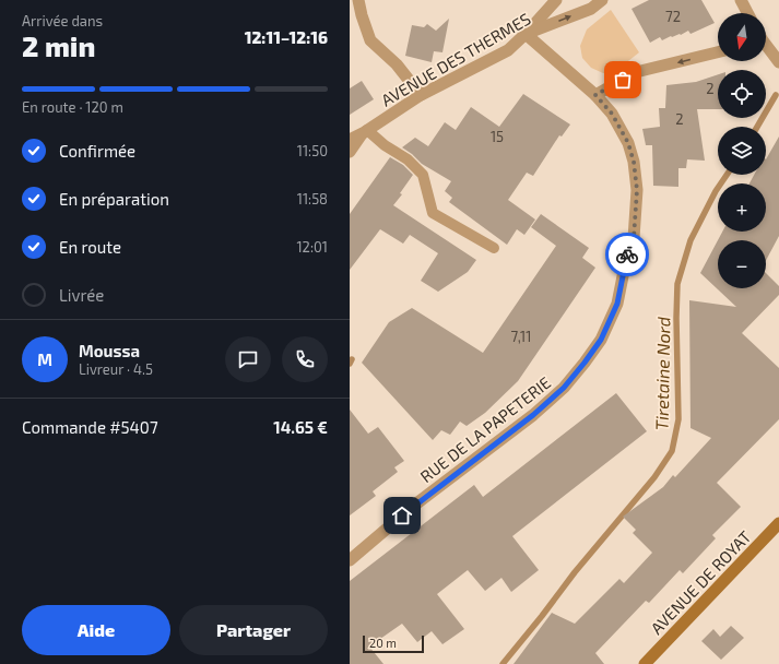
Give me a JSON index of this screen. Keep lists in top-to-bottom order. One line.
{"streets":{"main road":["AVENUE DE ROYAT"],"street":["AVENUE DES THERMES","RUE DE LA PAPETERIE"]},"crossings":[["AVENUE DES THERMES","RUE DE LA PAPETERIE"]],"water":["Tiretaine Nord"],"house_numbers":["72","2","2","15","7,11"],"scale_bar":"20 m","north":"bottom","page":{"heading":["2 min","Arrivée dans","12:11–12:16"],"panel":["Moussa","Livreur · 4.5","Commande #5407","14.65 €"],"map_buttons":["+","−"],"bar":"En route · 120 m","list":[["Confirmée","11:50"],["En préparation","11:58"],["En route","12:01"],"Livrée"],"round":"M","buttons":["Aide","Partager"],"scale":"20 m"}}
